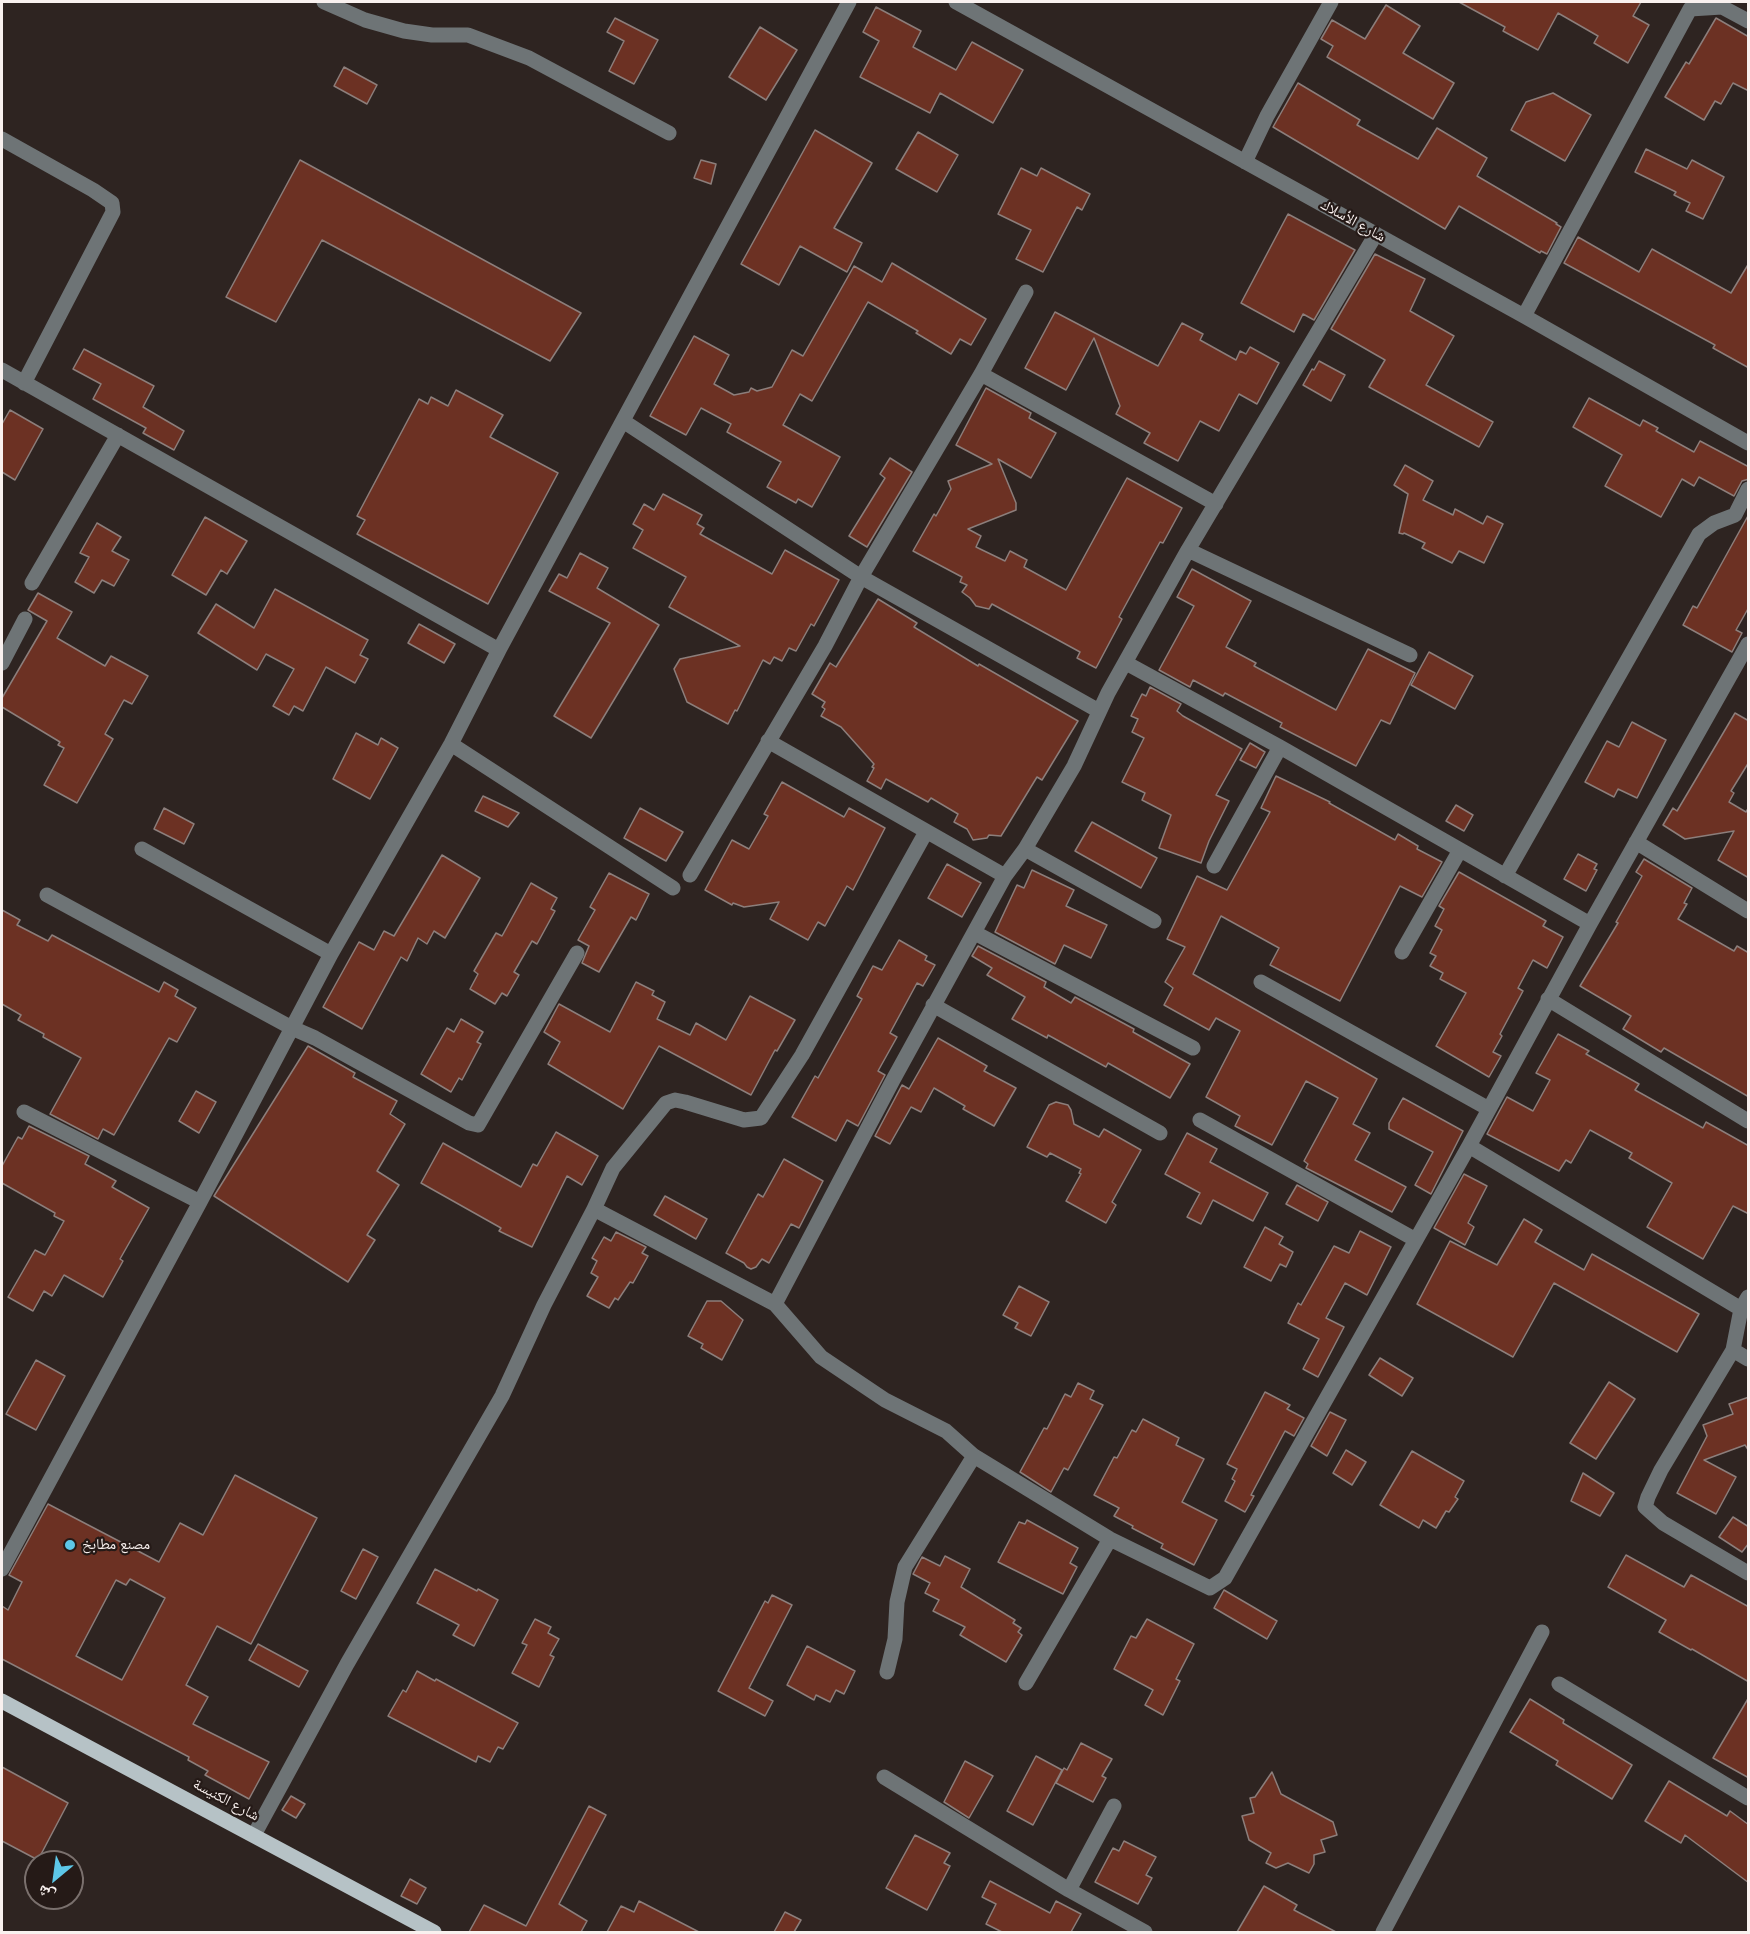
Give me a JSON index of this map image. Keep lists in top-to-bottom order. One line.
{"streets":{"main road":["شارع الكنيسة"],"street":["شارع الأسلاك"]},"places":["مصنع مطابخ"],"north":"bottom left"}
